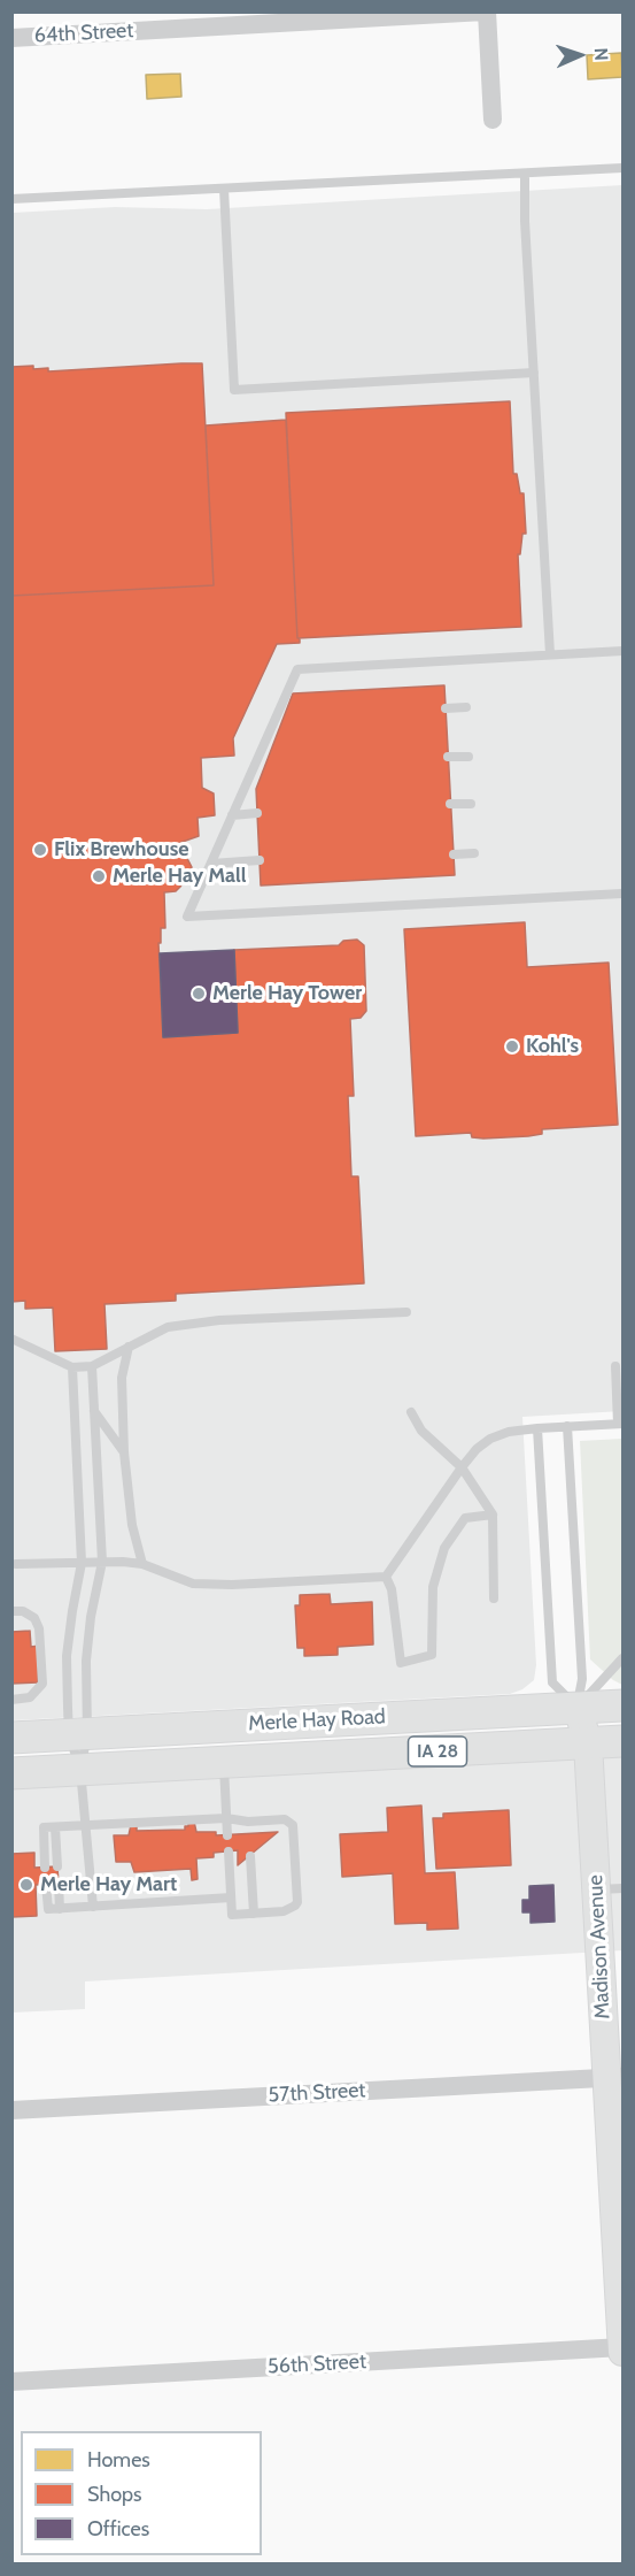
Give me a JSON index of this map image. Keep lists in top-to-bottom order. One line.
{"streets":{"main road":["Merle Hay Road","IA 28"],"street":["64th Street","Madison Avenue","57th Street","56th Street"]},"crossings":[["Merle Hay Road","Madison Avenue"],["Madison Avenue","57th Street"],["Madison Avenue","56th Street"]],"places":["Flix Brewhouse","Merle Hay Mall","Merle Hay Tower","Kohl's","Merle Hay Mart"],"legend":["Homes","Shops","Offices"],"north":"right"}
